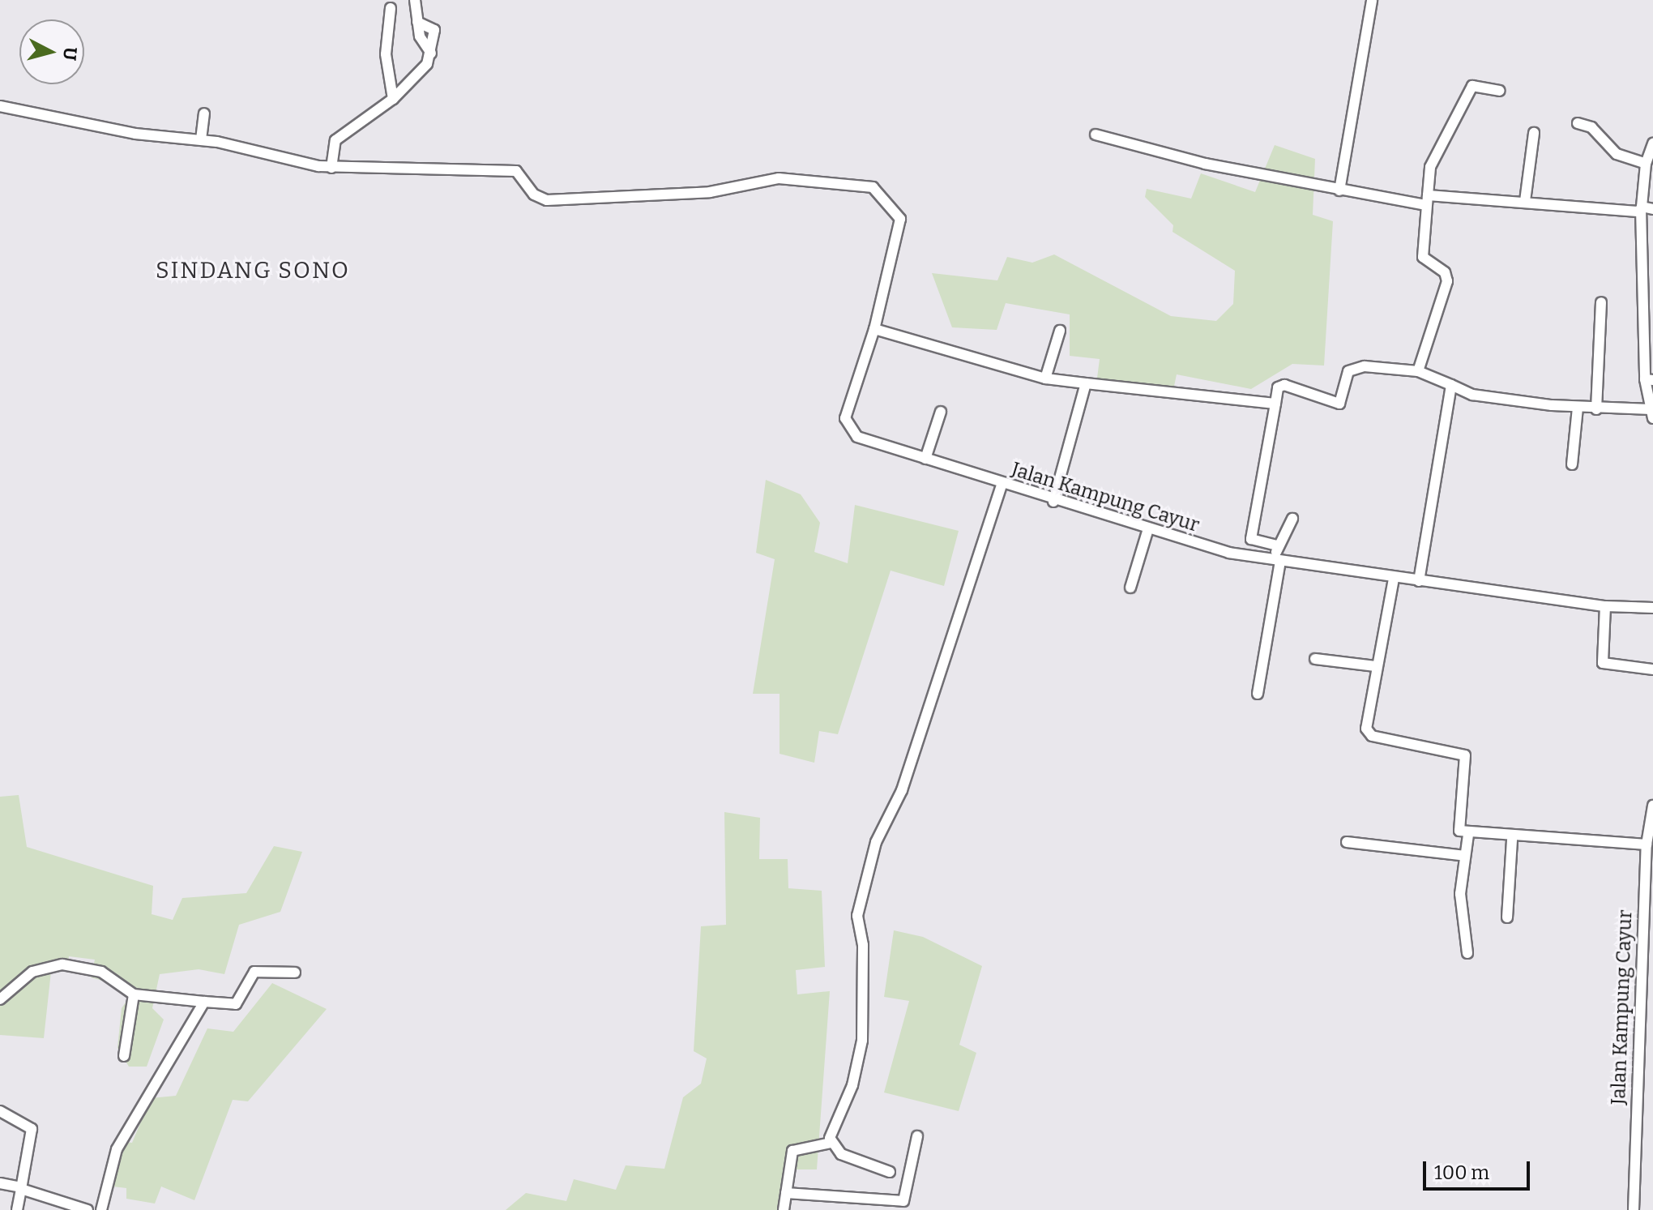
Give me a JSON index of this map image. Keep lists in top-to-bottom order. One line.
{"streets":{"street":["Jalan Kampung Cayur"]},"districts":["SINDANG SONO"],"scale_bar":"100 m","north":"right"}
